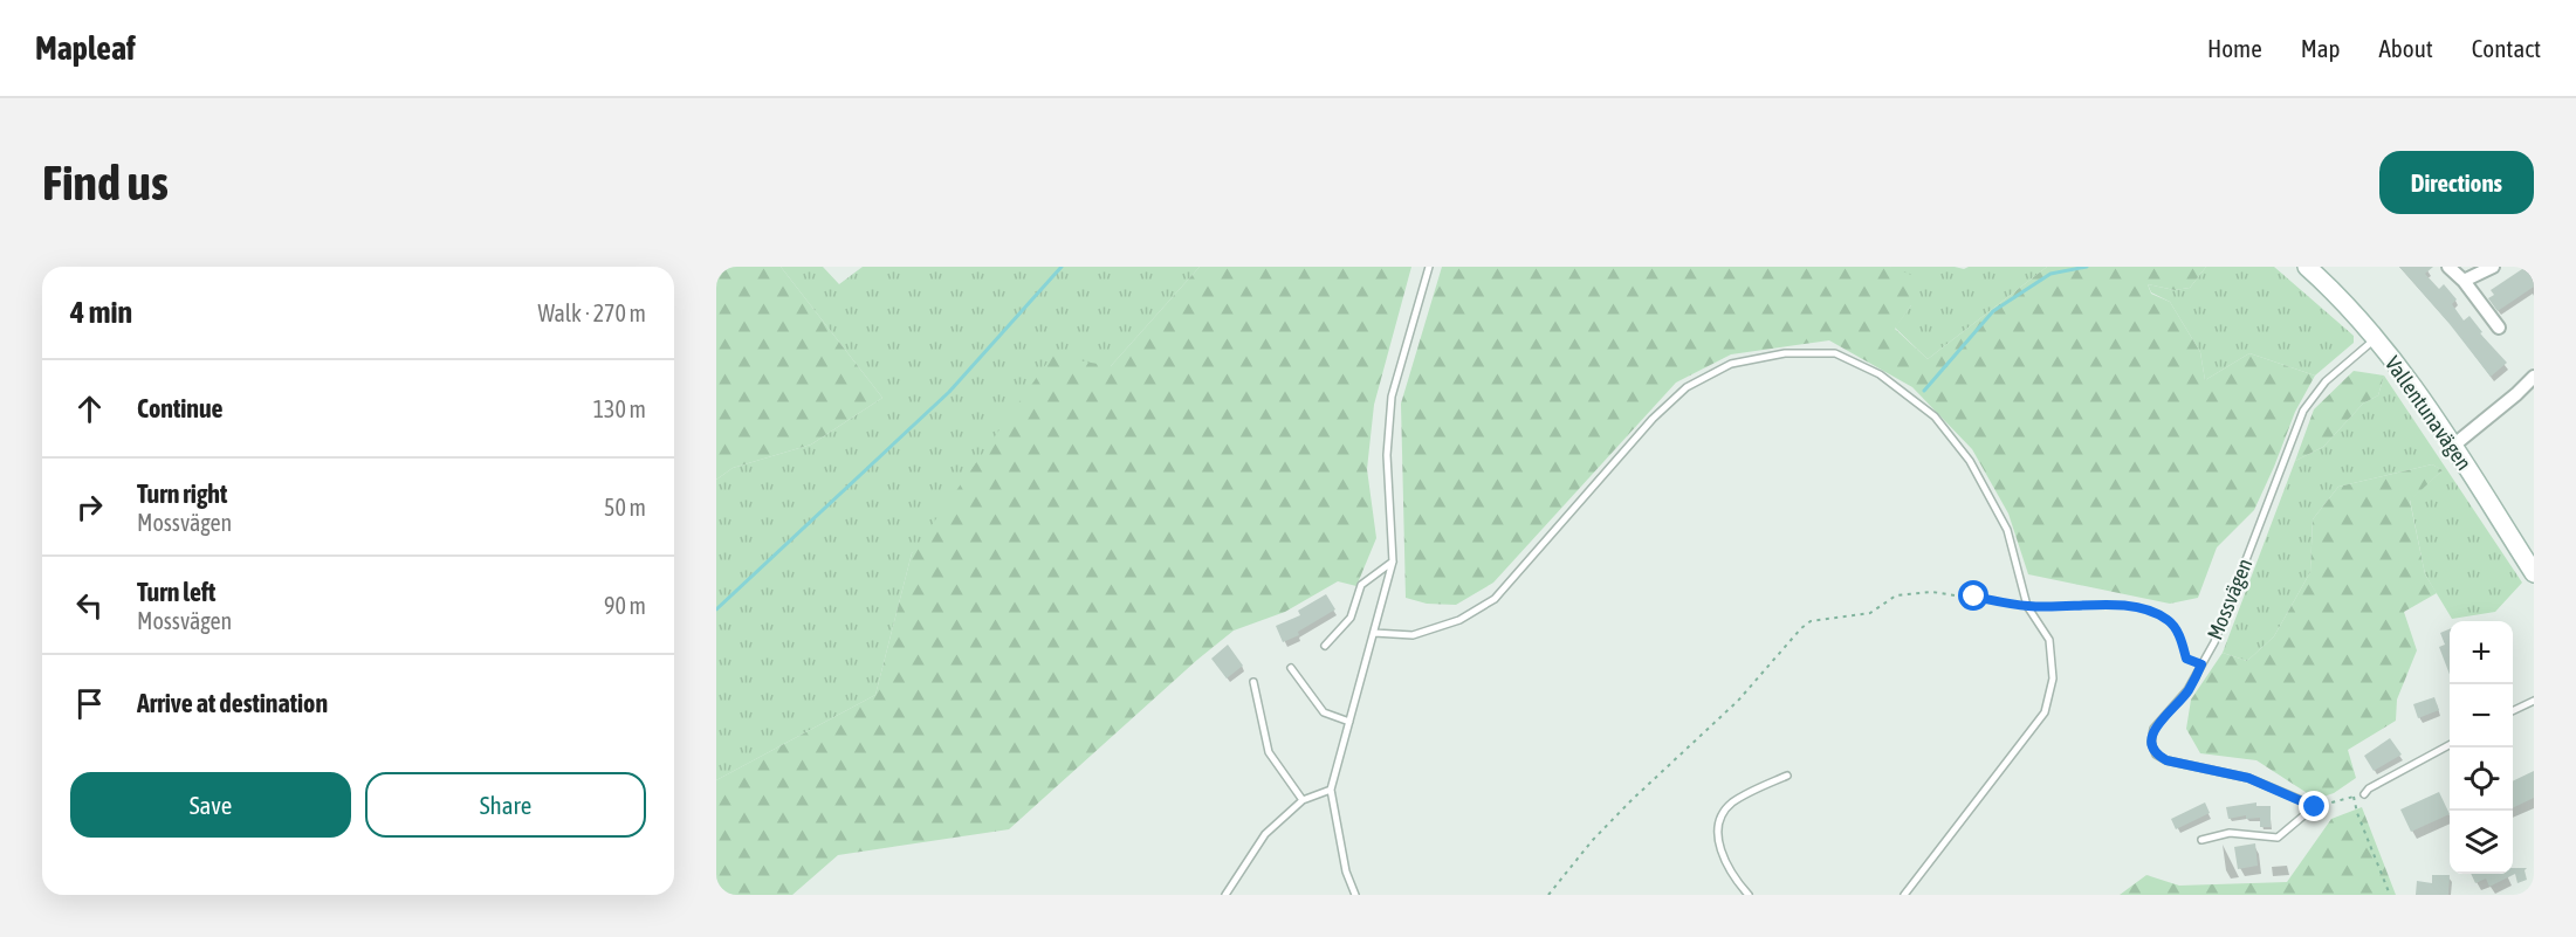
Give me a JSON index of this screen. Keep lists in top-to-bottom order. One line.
{"streets":{"main road":["Vallentunavägen"],"lane":["Mossvägen"]},"crossings":[["Vallentunavägen","Mossvägen"]],"page":{"header":"Mapleaf","nav":["Home","Map","About","Contact"],"buttons":["Directions",["Save","Share"]],"title":"Find us","heading":["4 min","Walk · 270 m"],"list":[["Continue","130 m"],["Turn right","Mossvägen","50 m"],["Turn left","Mossvägen","90 m"],"Arrive at destination"],"map_buttons":["+","−"]}}
